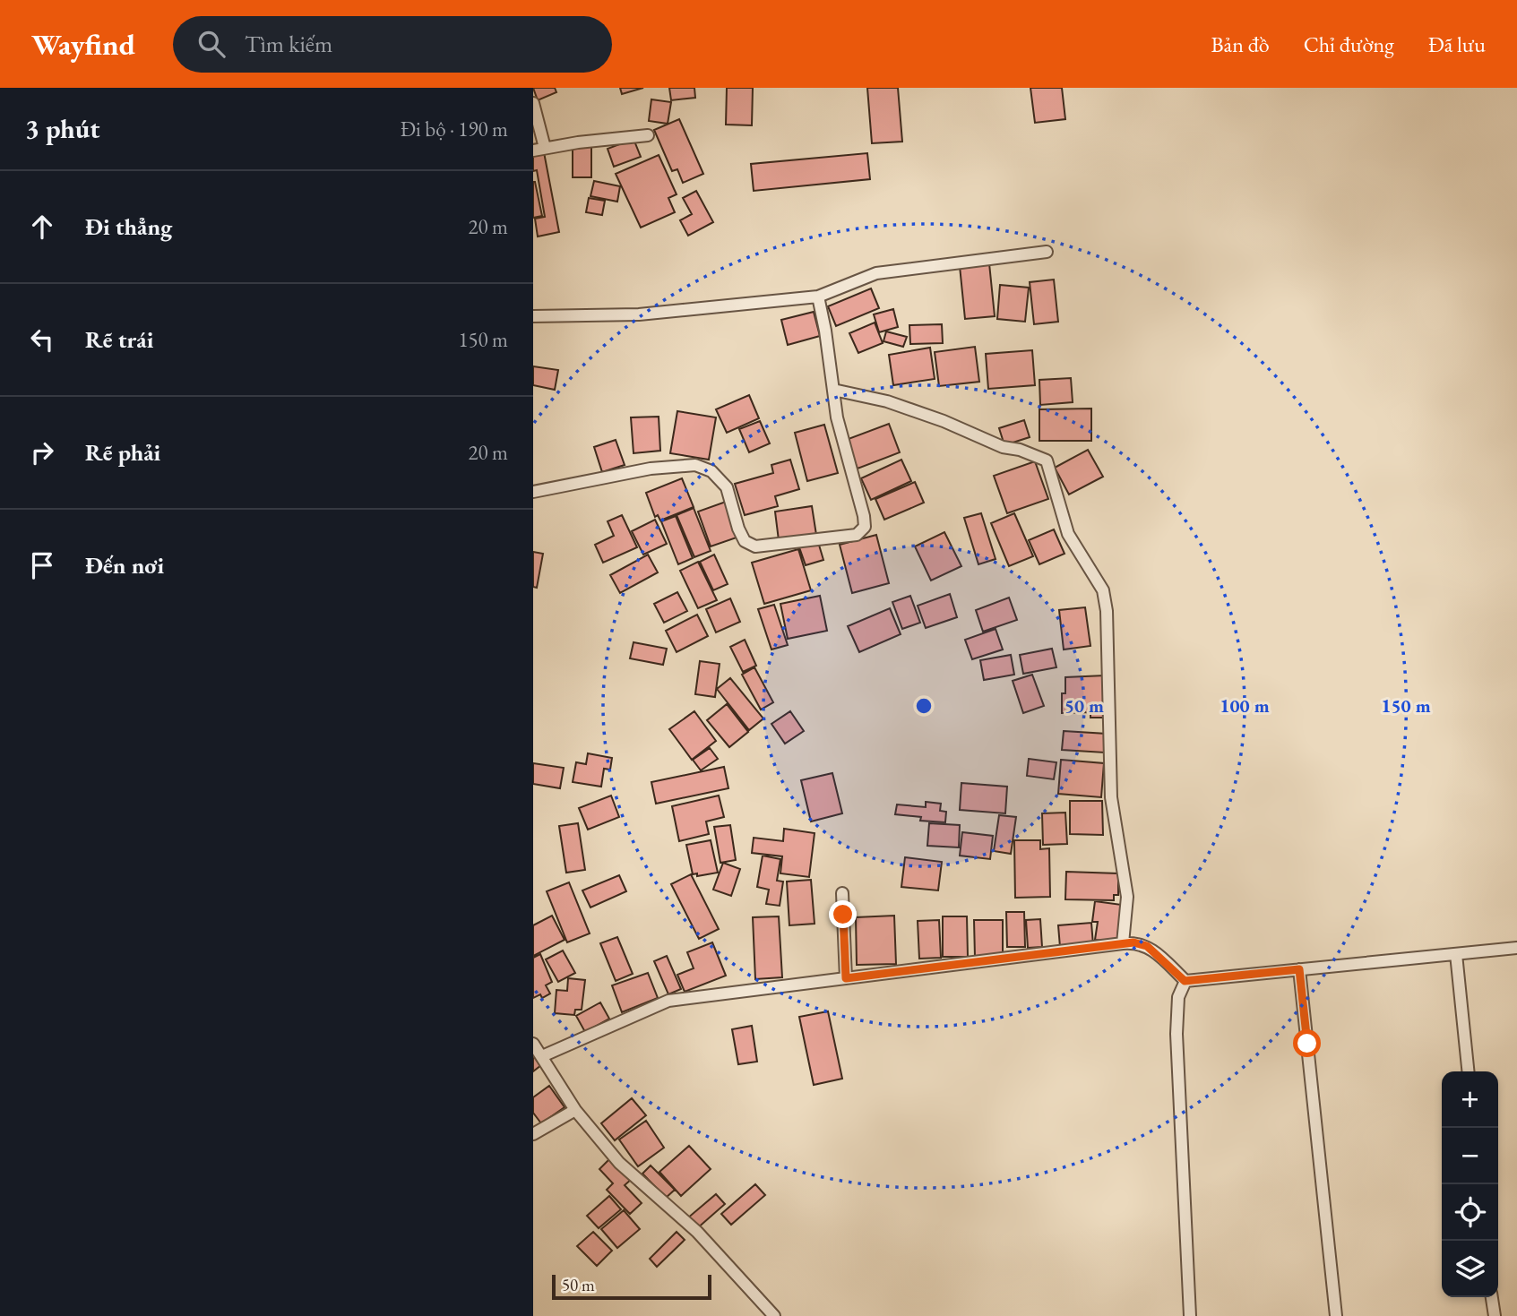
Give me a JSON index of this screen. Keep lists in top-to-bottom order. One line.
{"scale_bar":"50 m","page":{"header":"Wayfind","search":"Tìm kiếm","nav":["Bản đồ","Chỉ đường","Đã lưu"],"heading":["3 phút","Đi bộ · 190 m"],"list":[["Đi thẳng","20 m"],["Rẽ trái","150 m"],["Rẽ phải","20 m"],"Đến nơi"],"map_buttons":["+","−"],"scale":"50 m"},"rings":["50 m","100 m","150 m"]}
